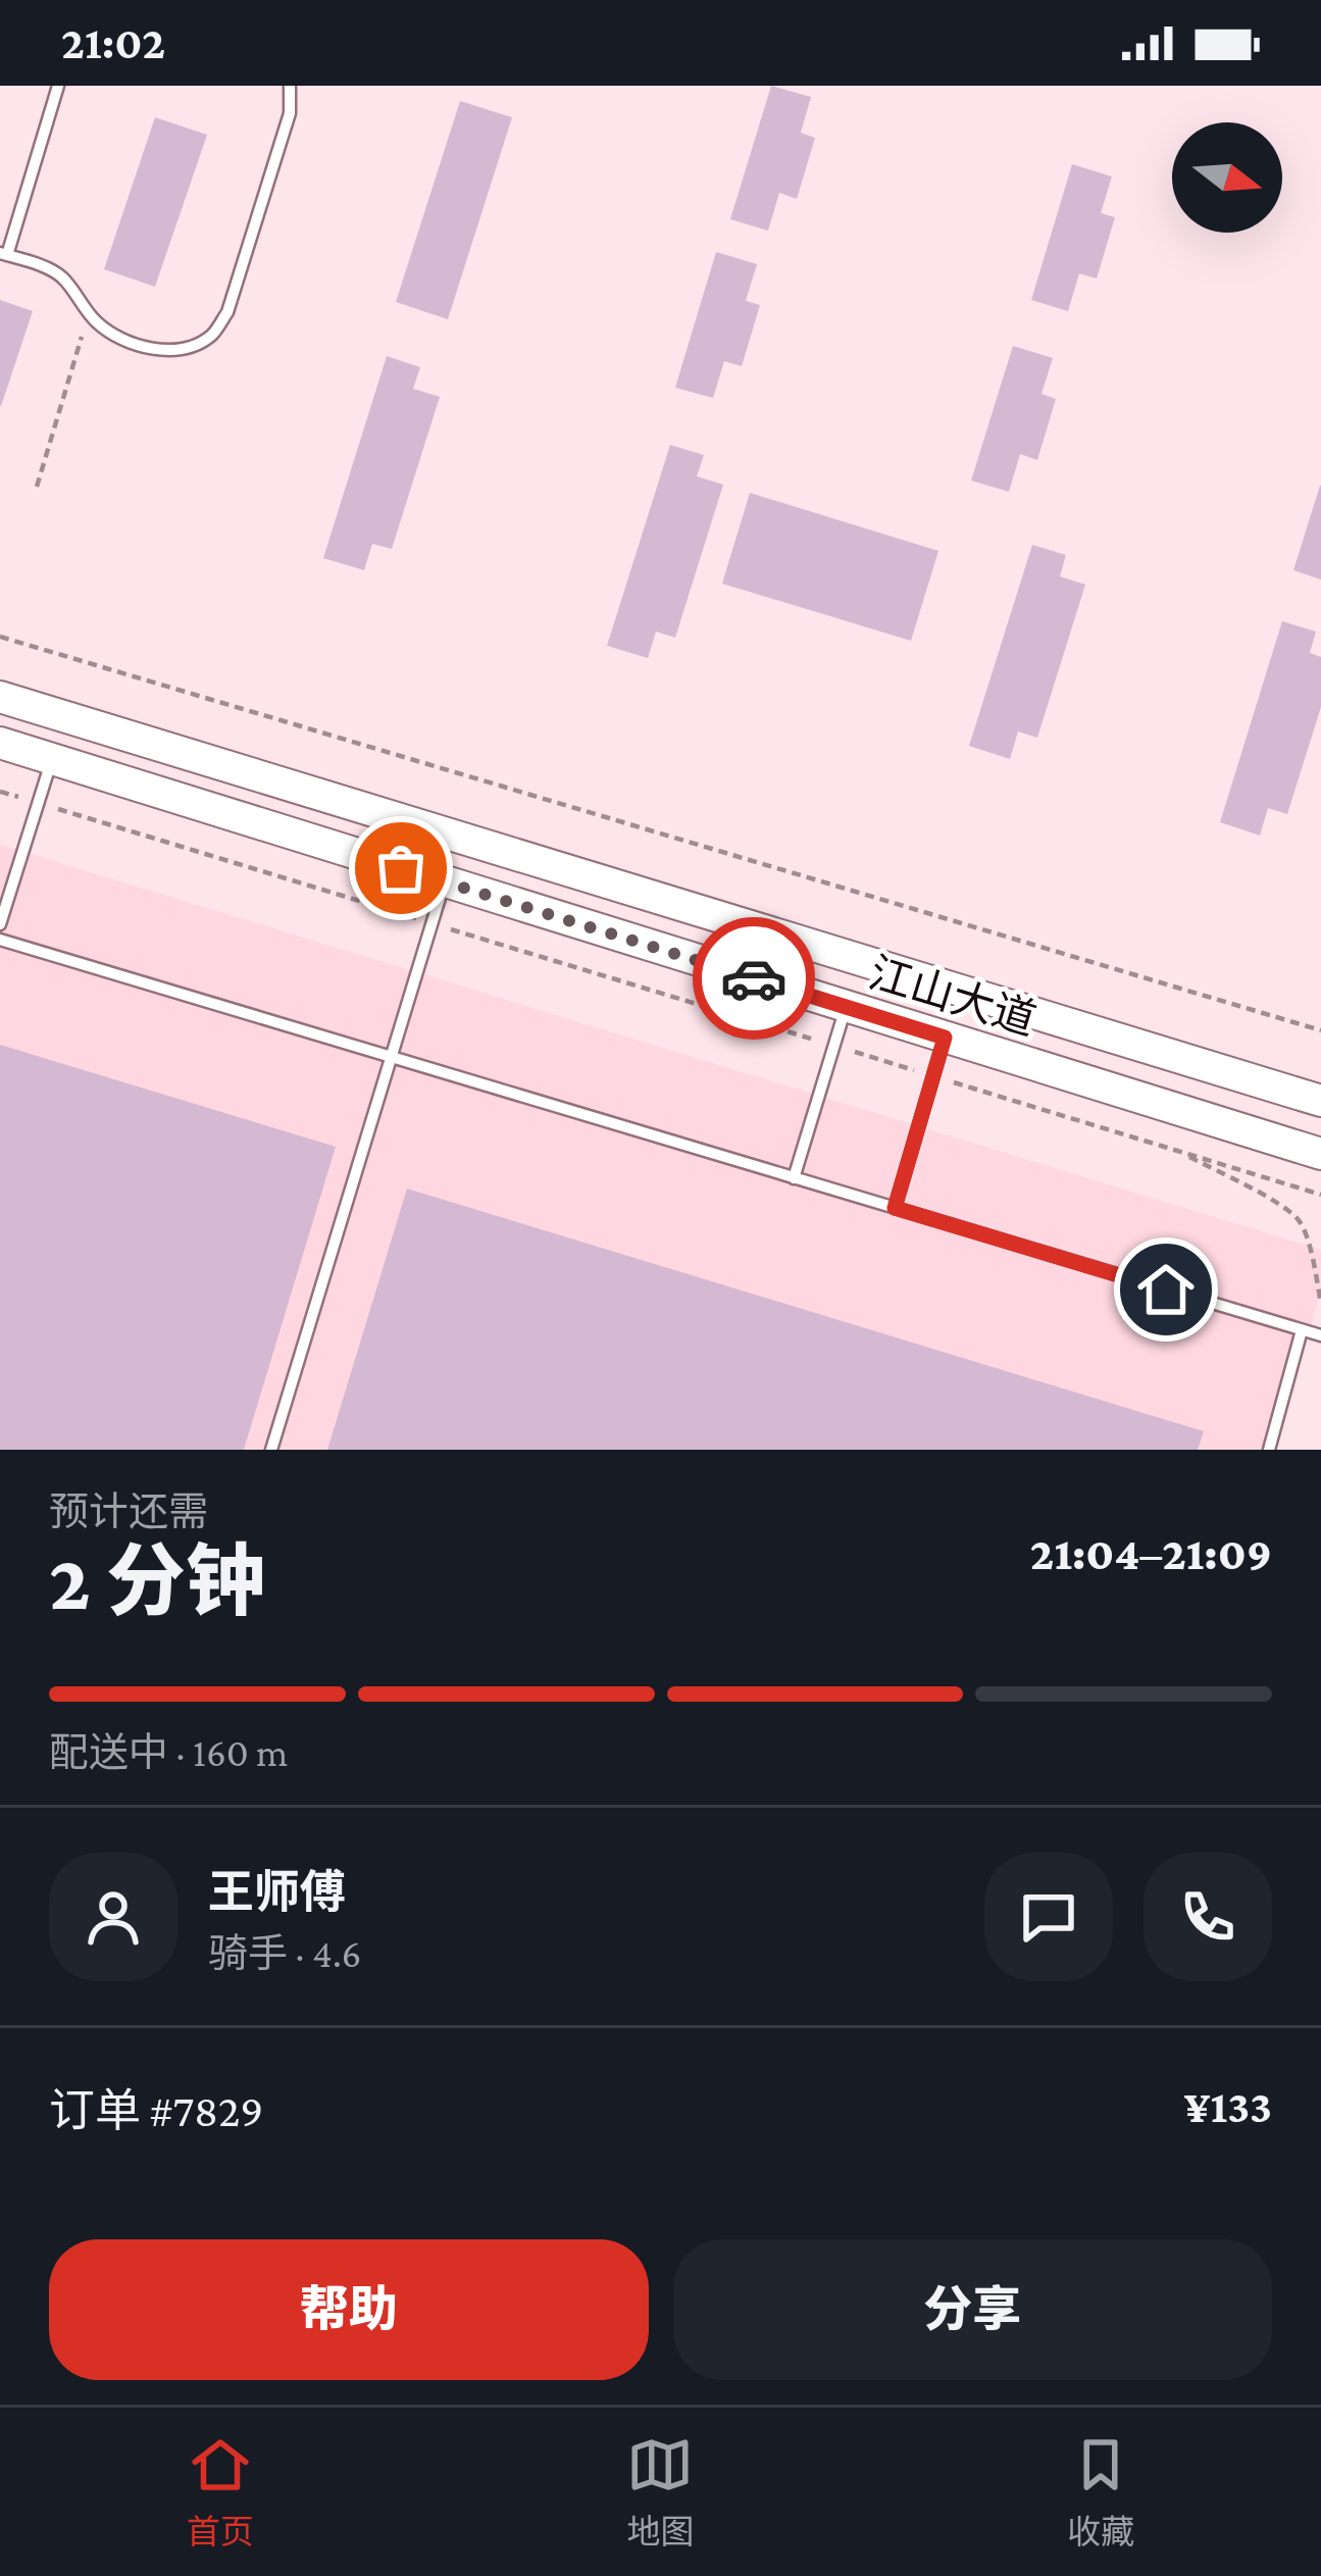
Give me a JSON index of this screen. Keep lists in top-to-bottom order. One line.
{"streets":{"main road":["江山大道"]},"north":"right","page":{"status":"21:02","heading":["2 分钟","预计还需","21:04–21:09"],"panel":["王师傅","骑手 · 4.6","订单 #7829","¥133"],"bar":"配送中 · 160 m","buttons":["帮助","分享"],"tabs":["首页","地图","收藏"]}}
